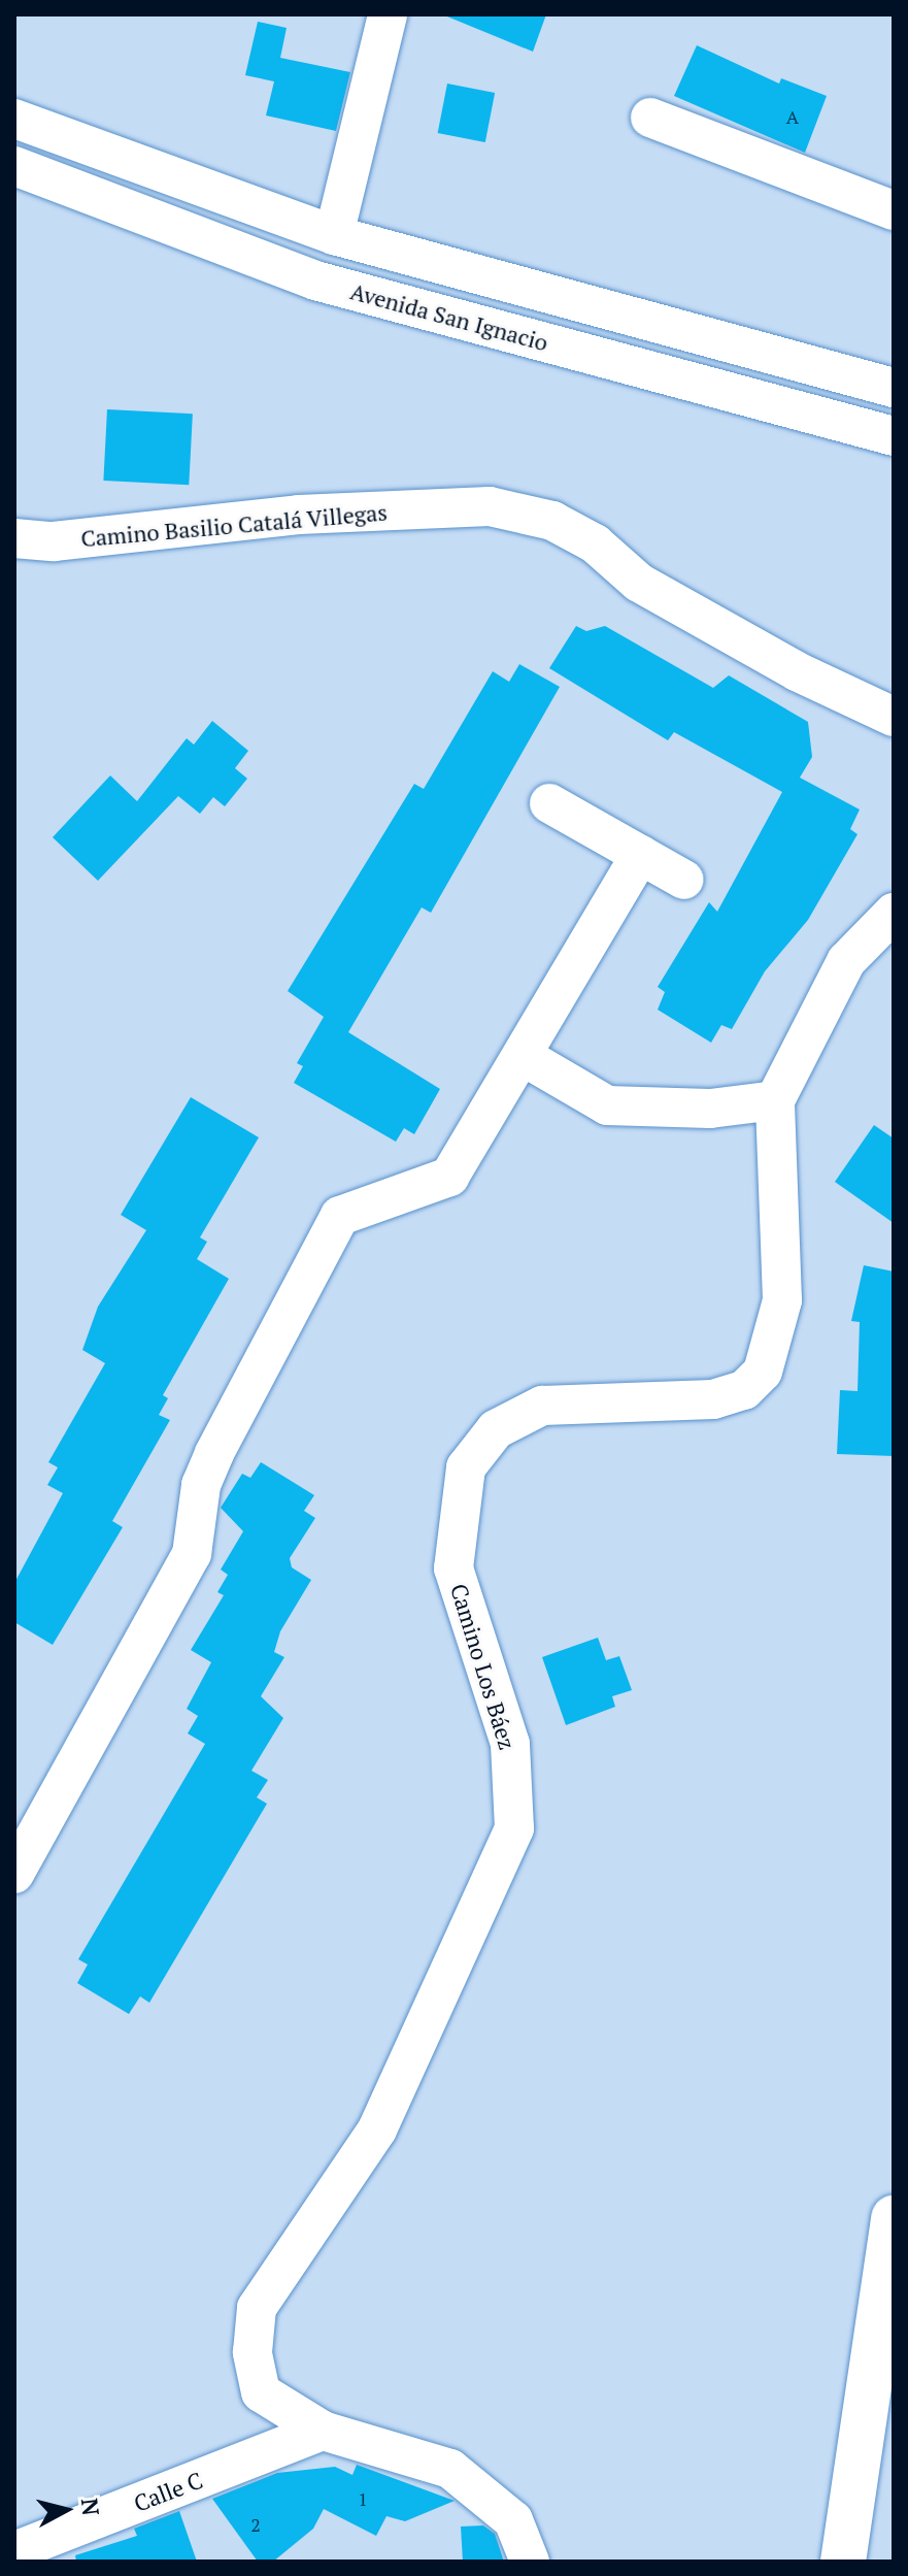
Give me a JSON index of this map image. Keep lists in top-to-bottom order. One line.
{"streets":{"street":["Avenida San Ignacio","Camino Basilio Catalá Villegas","Camino Los Báez","Calle C"]},"crossings":[["Camino Los Báez","Calle C"]],"house_numbers":["A","1","2"],"north":"right"}
